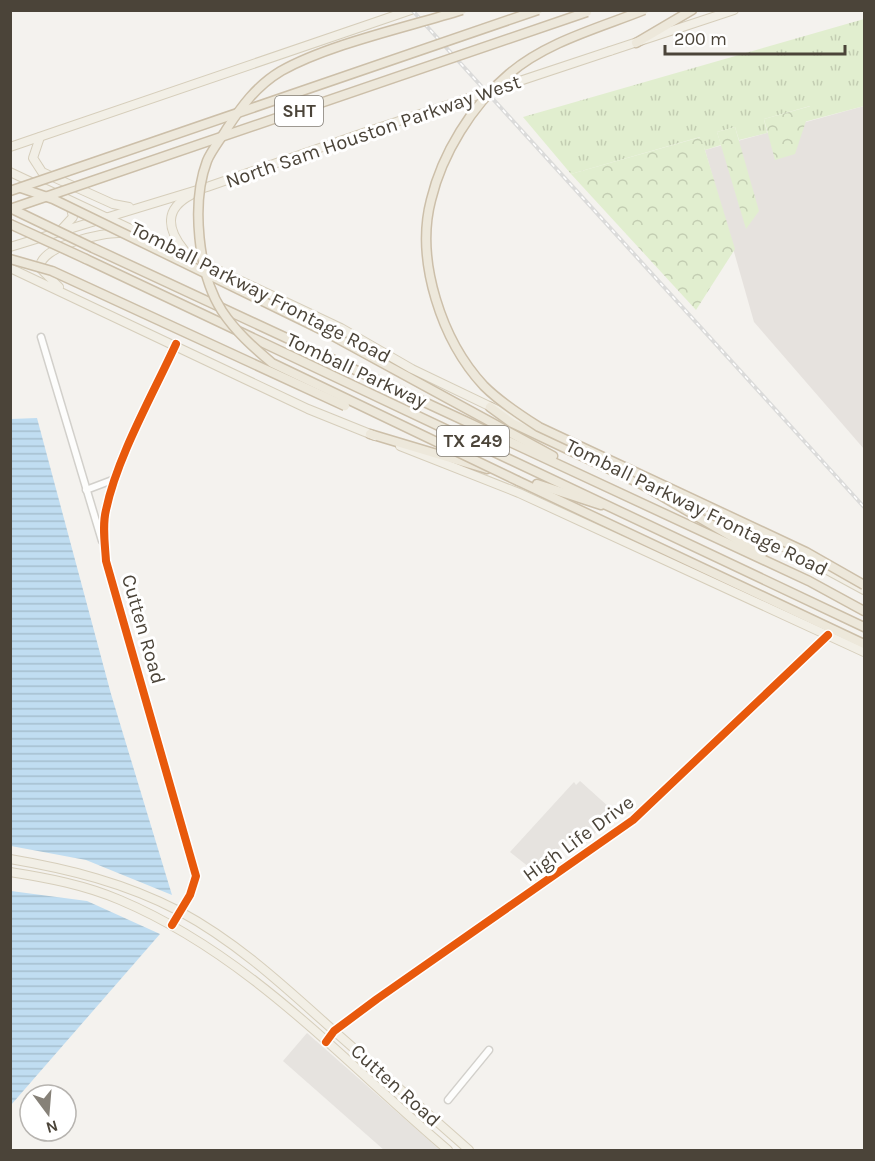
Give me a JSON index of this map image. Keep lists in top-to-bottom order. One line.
{"streets":{"highway":["SHT","Tomball Parkway","TX 249"],"main road":["North Sam Houston Parkway West","Tomball Parkway Frontage Road","Cutten Road"],"street":["High Life Drive"]},"crossings":[["SHT","Tomball Parkway"],["North Sam Houston Parkway West","Tomball Parkway Frontage Road"],["Cutten Road","High Life Drive"]],"scale_bar":"200 m","north":"bottom"}
